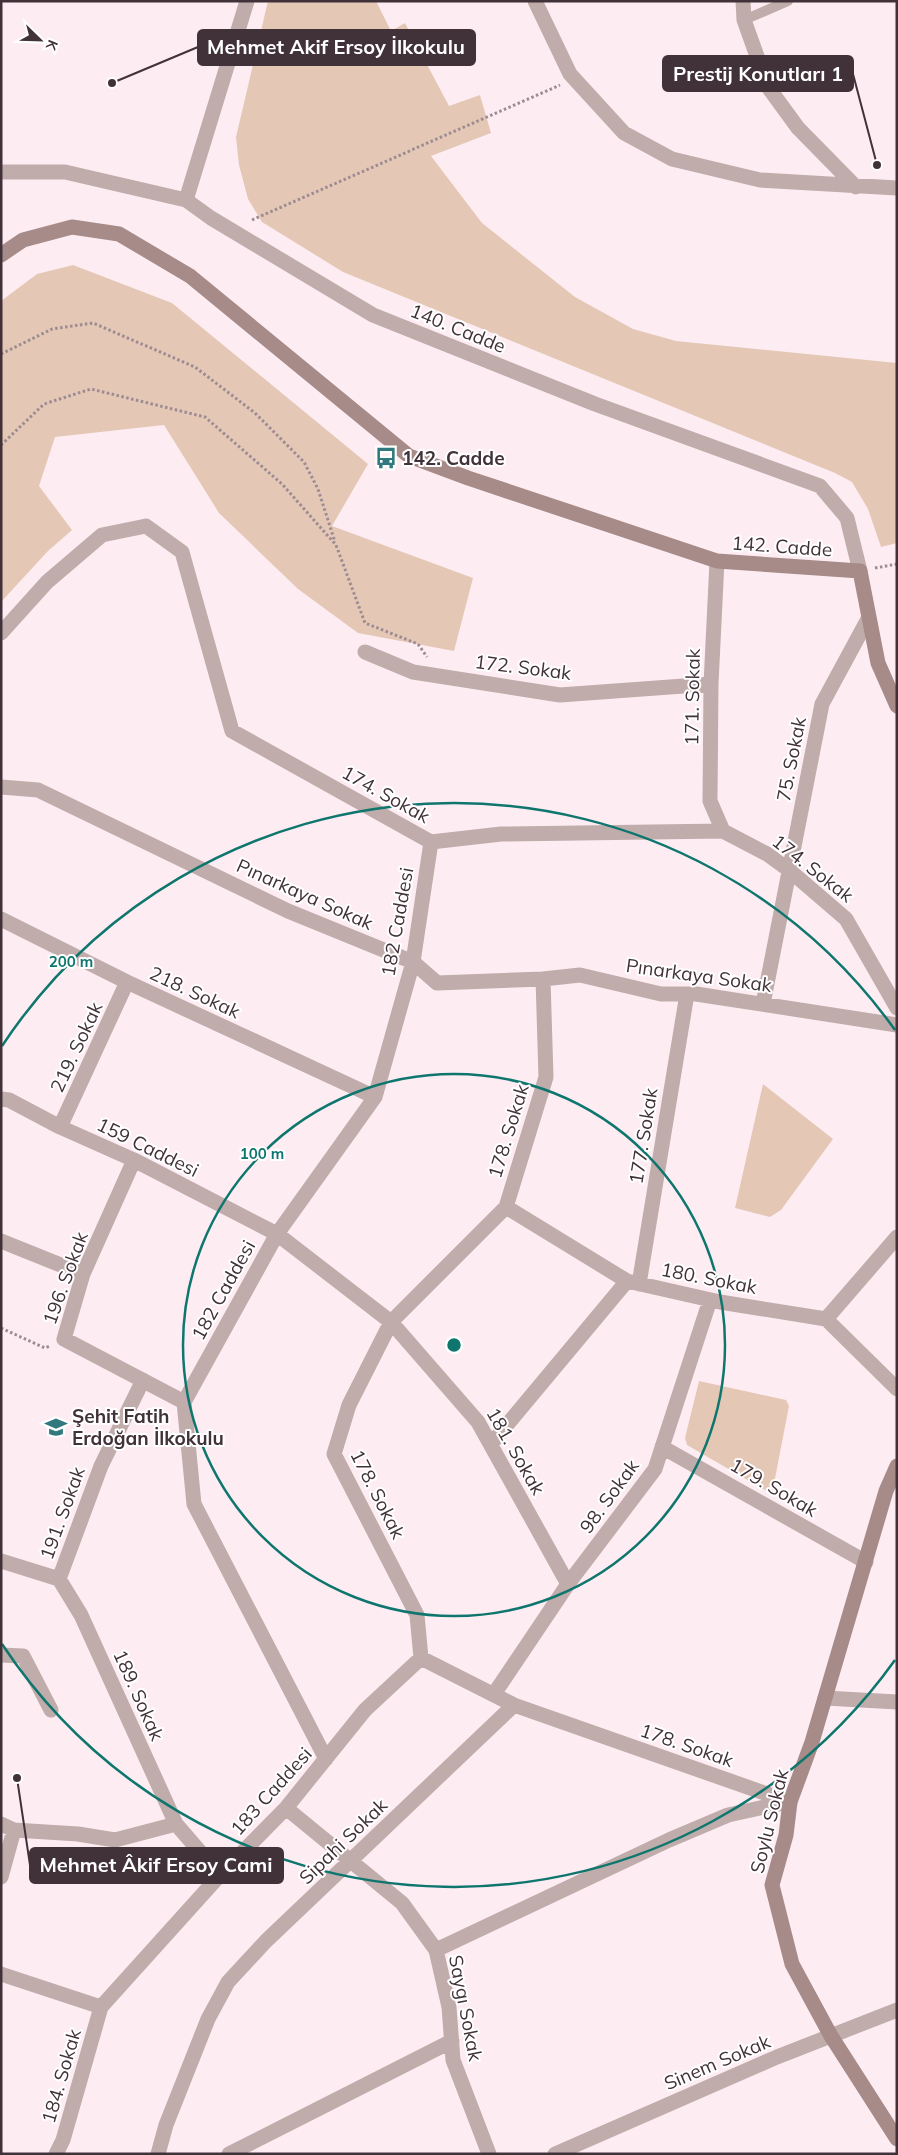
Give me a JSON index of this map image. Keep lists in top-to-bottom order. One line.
{"streets":{"street":["140. Cadde","142. Cadde","172. Sokak","171. Sokak","75. Sokak","174. Sokak","Pınarkaya Sokak","182 Caddesi","218. Sokak","219. Sokak","178. Sokak","177. Sokak","159 Caddesi","196. Sokak","180. Sokak","181. Sokak","179. Sokak","98. Sokak","191. Sokak","189. Sokak","183 Caddesi","Soylu Sokak","Sipahi Sokak","Saygı Sokak","Sinem Sokak","184. Sokak"]},"crossings":[["140. Cadde","142. Cadde"],["142. Cadde","171. Sokak"],["172. Sokak","171. Sokak"],["171. Sokak","174. Sokak"],["75. Sokak","174. Sokak"],["75. Sokak","Pınarkaya Sokak"],["174. Sokak","182 Caddesi"],["Pınarkaya Sokak","182 Caddesi"],["Pınarkaya Sokak","178. Sokak"],["Pınarkaya Sokak","177. Sokak"],["182 Caddesi","218. Sokak"],["182 Caddesi","159 Caddesi"],["182 Caddesi","196. Sokak"],["182 Caddesi","181. Sokak"],["218. Sokak","219. Sokak"],["219. Sokak","159 Caddesi"],["178. Sokak","180. Sokak"],["178. Sokak","181. Sokak"],["178. Sokak","98. Sokak"],["178. Sokak","183 Caddesi"],["178. Sokak","Soylu Sokak"],["178. Sokak","Sipahi Sokak"],["177. Sokak","180. Sokak"],["159 Caddesi","196. Sokak"],["159 Caddesi","181. Sokak"],["196. Sokak","191. Sokak"],["180. Sokak","98. Sokak"],["181. Sokak","98. Sokak"],["179. Sokak","98. Sokak"],["179. Sokak","Soylu Sokak"],["191. Sokak","189. Sokak"],["189. Sokak","183 Caddesi"],["183 Caddesi","Saygı Sokak"],["183 Caddesi","184. Sokak"],["Soylu Sokak","Sinem Sokak"],["Sipahi Sokak","Saygı Sokak"]],"places":{"other":["Mehmet Akif Ersoy İlkokulu","Prestij Konutları 1","Mehmet Âkif Ersoy Cami"],"bus stop":["142. Cadde"],"school or university":["Şehit Fatih Erdoğan İlkokulu"]},"north":"bottom right","rings":["200 m","100 m"]}
